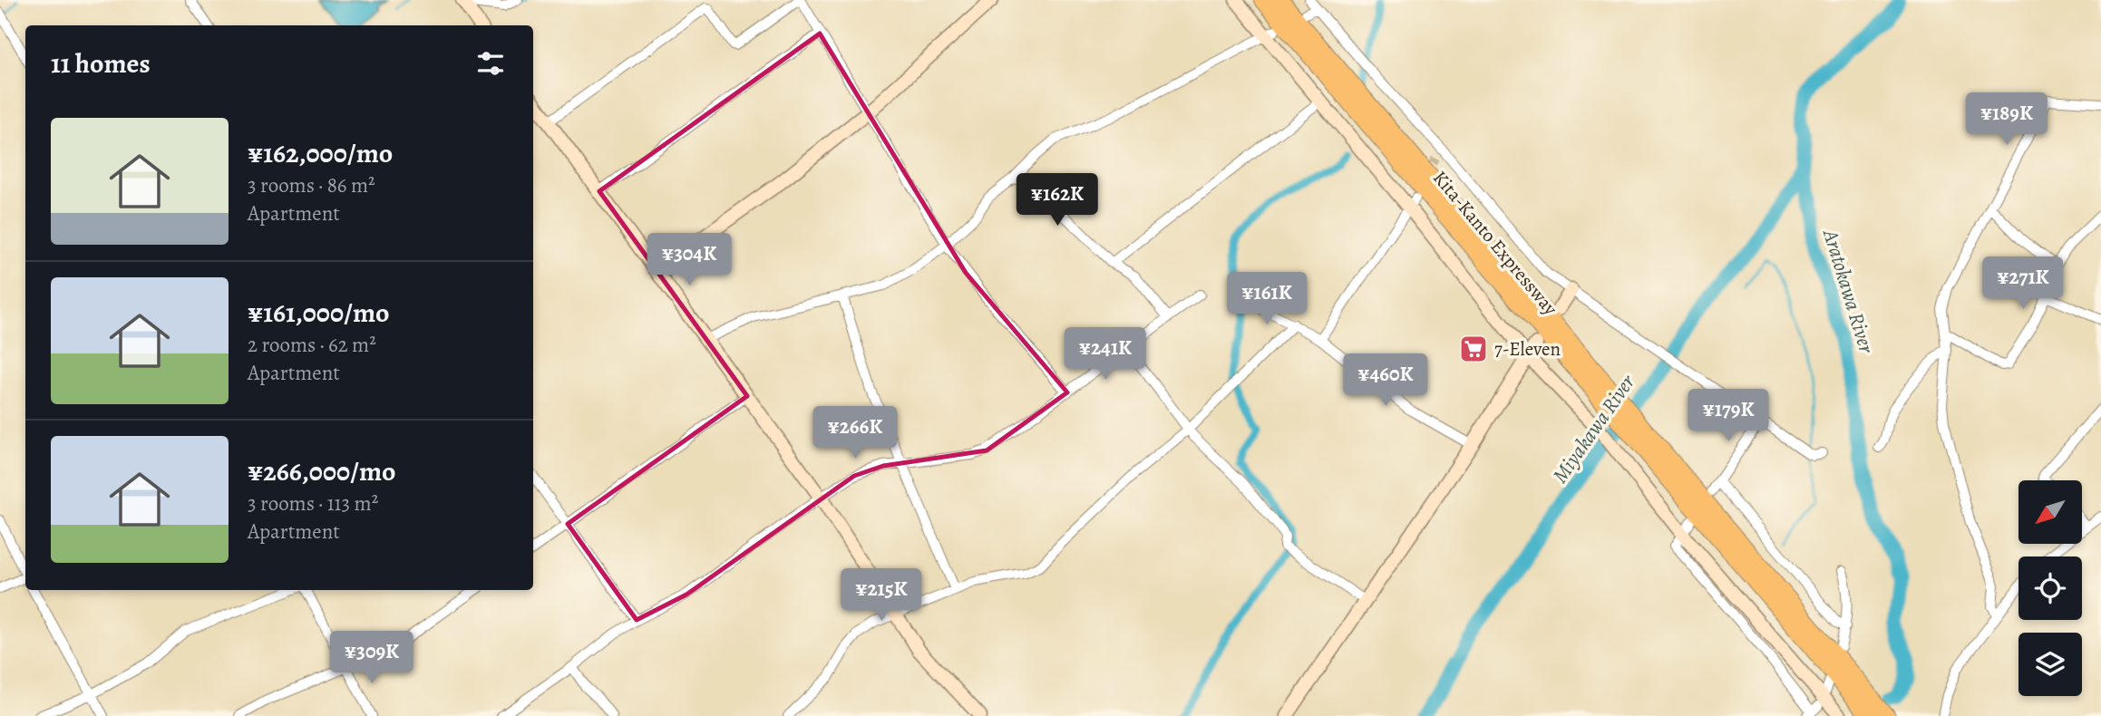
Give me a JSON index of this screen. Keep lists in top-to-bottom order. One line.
{"streets":{"highway":["Kita-Kanto Expressway"]},"water":["Aratokawa River","Miyakawa River"],"places":{"supermarket":["7-Eleven"]},"north":"bottom left","page":{"heading":"11 homes","price":["¥189K","¥162K","¥304K","¥271K","¥161K","¥241K","¥460K","¥179K","¥266K","¥215K","¥309K"],"list":[{"name":"¥162,000/mo","note":"3 rooms · 86 m² · Apartment"},{"name":"¥161,000/mo","note":"2 rooms · 62 m² · Apartment"},{"name":"¥266,000/mo","note":"3 rooms · 113 m² · Apartment"}]}}
